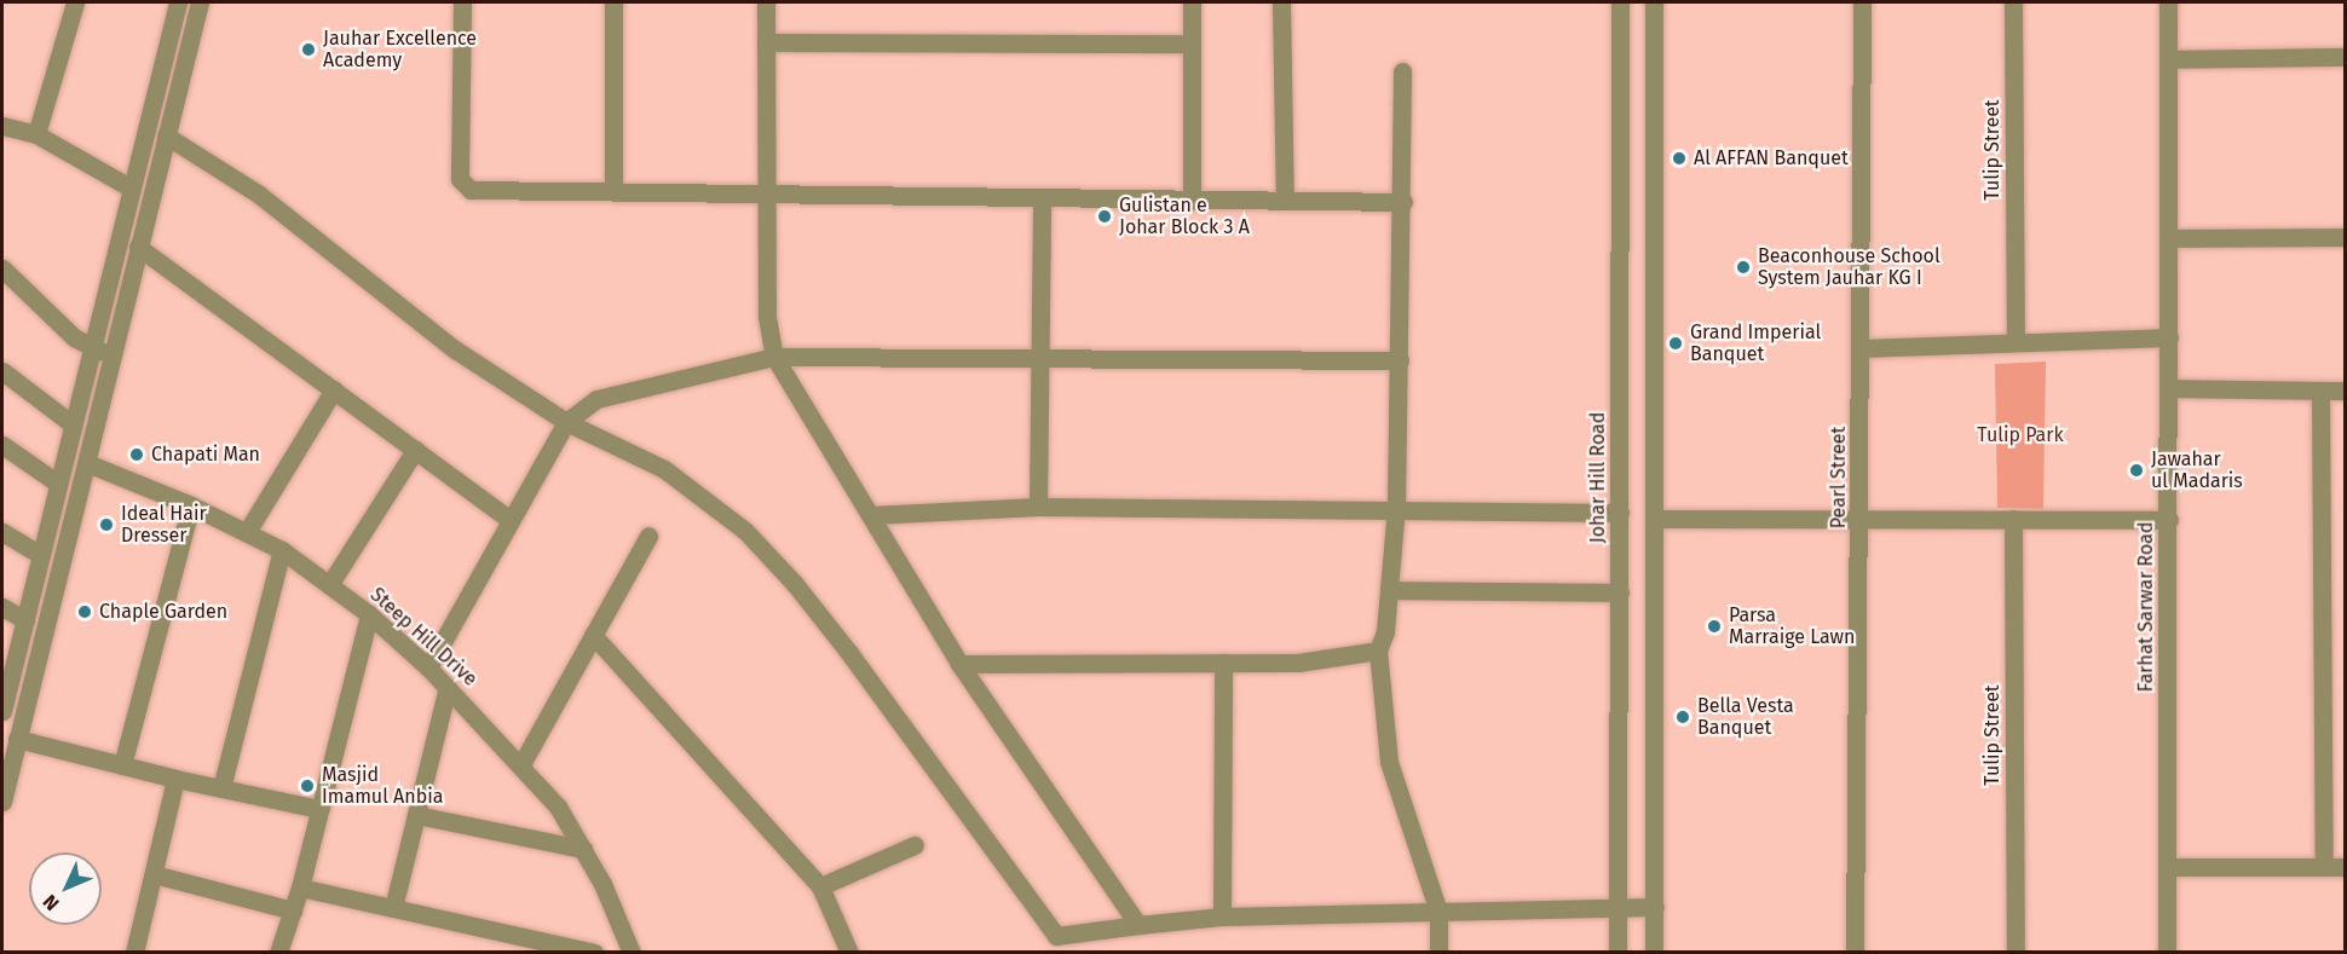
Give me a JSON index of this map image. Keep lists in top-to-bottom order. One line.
{"streets":{"street":["Tulip Street","Johar Hill Road","Pearl Street","Farhat Sarwar Road","Steep Hill Drive"]},"parks":["Tulip Park"],"places":["Jauhar Excellence Academy","Al AFFAN Banquet","Gulistan e Johar Block 3 A","Beaconhouse School System Jauhar KG I","Grand Imperial Banquet","Chapati Man","Jawahar ul Madaris","Ideal Hair Dresser","Chaple Garden","Parsa Marraige Lawn","Bella Vesta Banquet","Masjid Imamul Anbia"],"north":"bottom left"}
